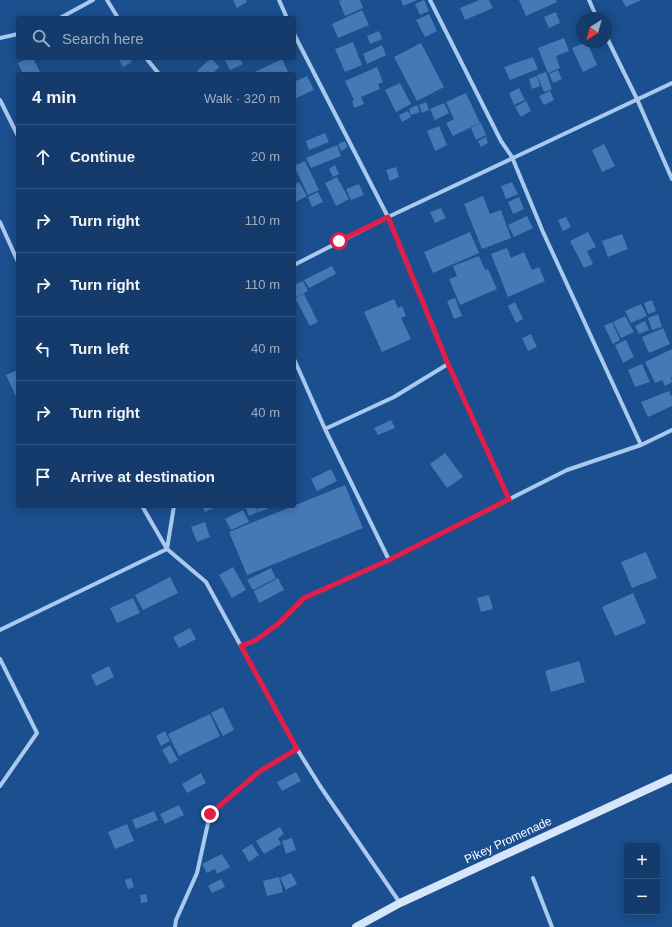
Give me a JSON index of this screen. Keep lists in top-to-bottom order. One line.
{"streets":{"street":["Pikey Promenade"]},"north":"bottom left","page":{"search":"Search here","heading":["4 min","Walk · 320 m"],"list":[["Continue","20 m"],["Turn right","110 m"],["Turn right","110 m"],["Turn left","40 m"],["Turn right","40 m"],"Arrive at destination"],"map_buttons":["+","−"]}}
